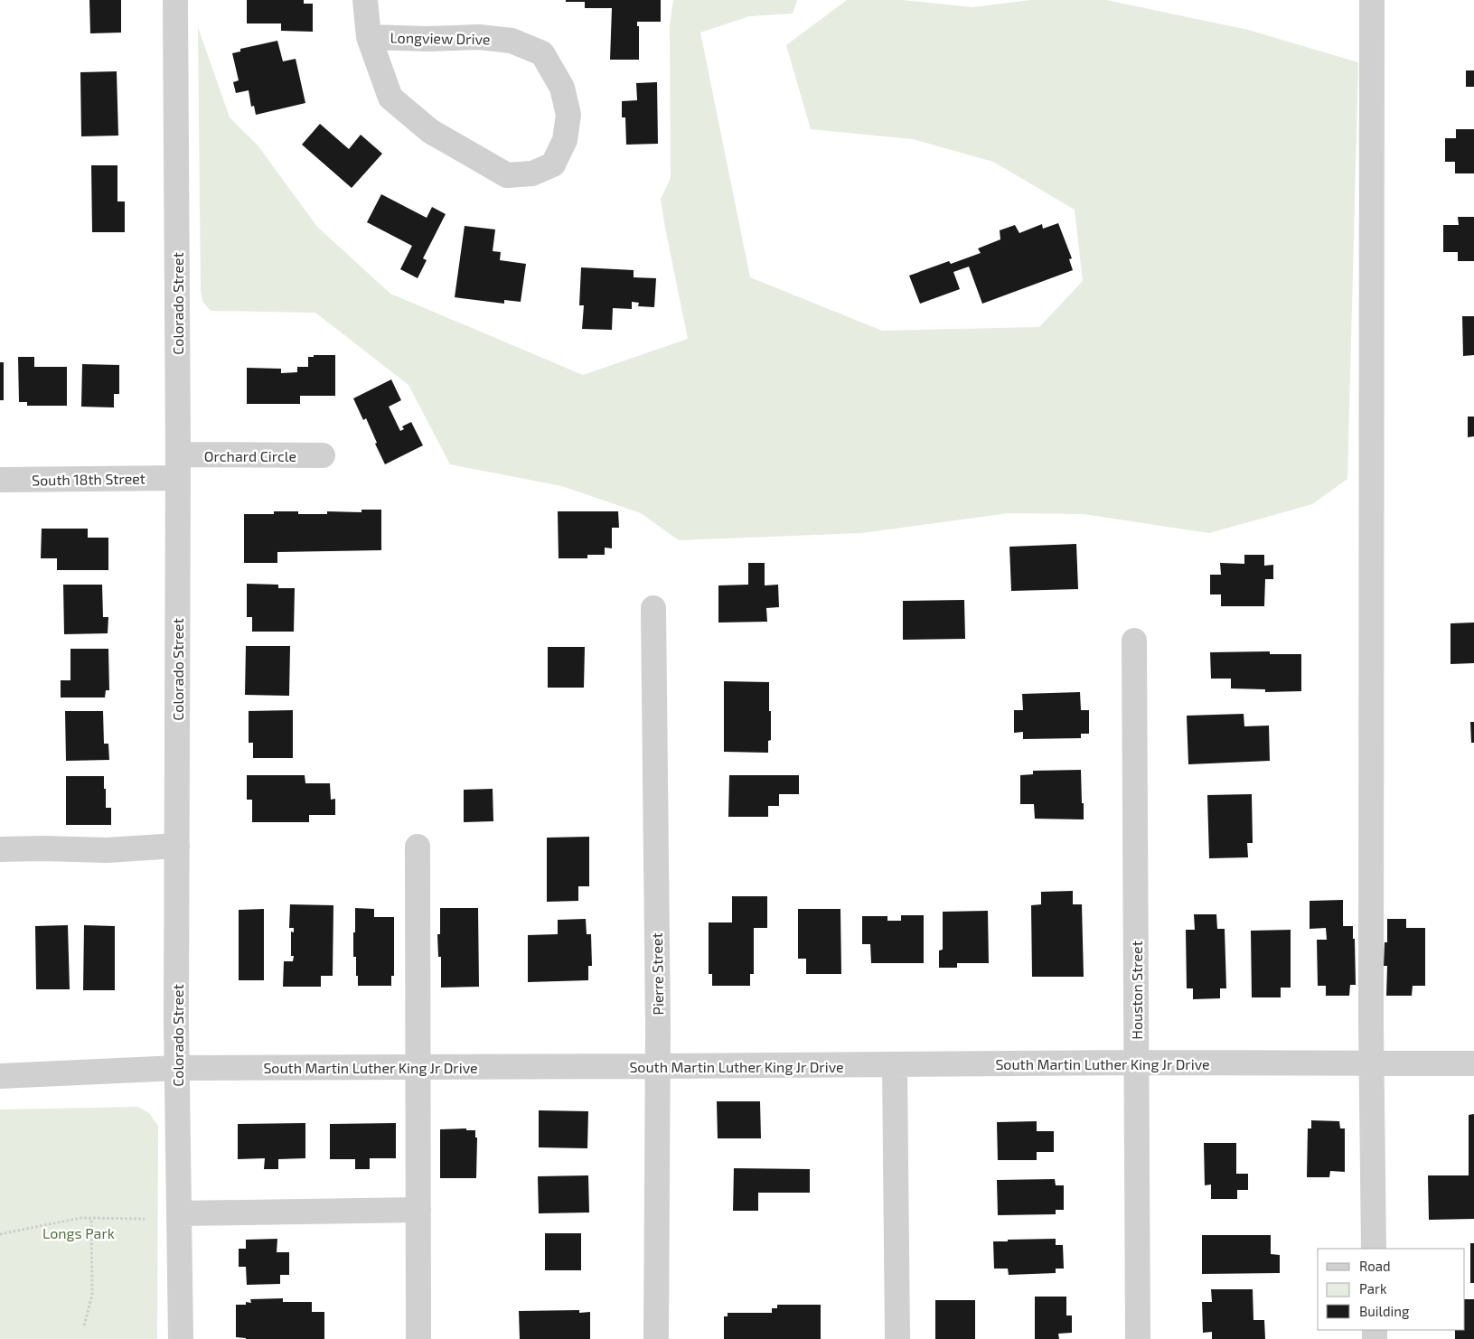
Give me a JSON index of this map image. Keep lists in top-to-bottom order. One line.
{"streets":{"street":["Longview Drive","Colorado Street","Orchard Circle","South 18th Street","Pierre Street","Houston Street","South Martin Luther King Jr Drive"]},"crossings":[["Colorado Street","Orchard Circle"],["Colorado Street","South 18th Street"],["Colorado Street","South Martin Luther King Jr Drive"],["Orchard Circle","South 18th Street"],["Pierre Street","South Martin Luther King Jr Drive"],["Houston Street","South Martin Luther King Jr Drive"]],"parks":["Longs Park"],"legend":["Road","Park","Building"]}
